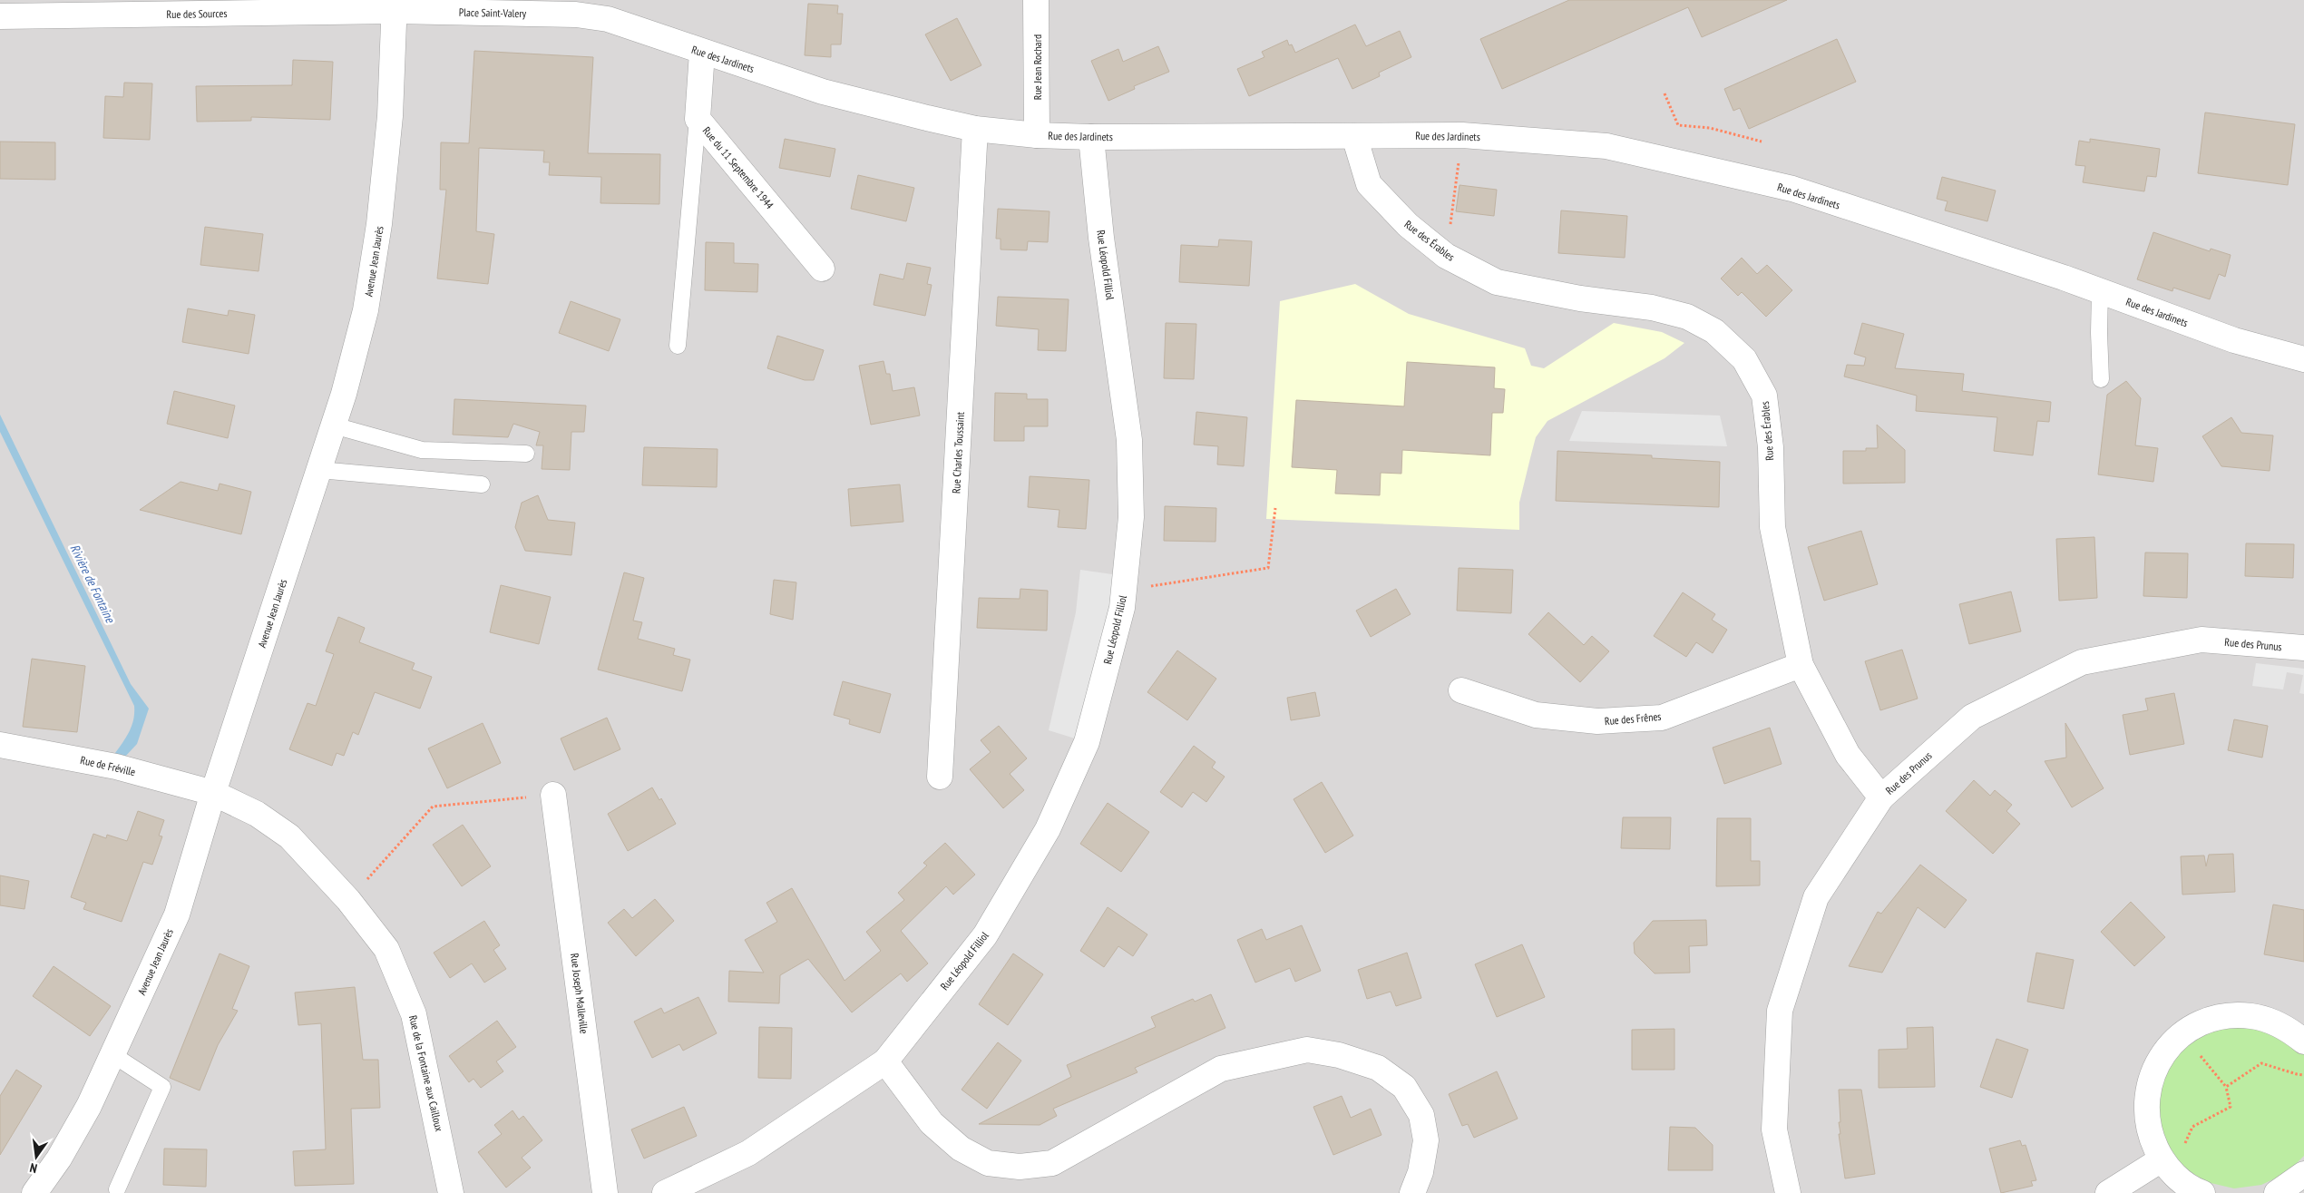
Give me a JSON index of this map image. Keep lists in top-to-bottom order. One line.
{"streets":{"street":["Place Saint-Valery","Rue des Sources","Rue des Jardinets","Rue Jean Rochard","Rue du 11 Septembre 1944","Rue des Érables","Avenue Jean Jaurès","Rue Léopold Filliol","Rue Charles Toussaint","Rue des Prunus","Rue des Frênes","Rue de Fréville","Rue Joseph Malleville","Rue de la Fontaine aux Cailloux"]},"crossings":[["Place Saint-Valery","Rue des Sources"],["Place Saint-Valery","Rue des Jardinets"],["Place Saint-Valery","Avenue Jean Jaurès"],["Rue des Sources","Avenue Jean Jaurès"],["Rue des Jardinets","Rue Jean Rochard"],["Rue des Jardinets","Rue du 11 Septembre 1944"],["Rue des Jardinets","Rue des Érables"],["Rue des Jardinets","Rue Léopold Filliol"],["Rue des Jardinets","Rue Charles Toussaint"],["Rue des Érables","Rue des Prunus"],["Rue des Érables","Rue des Frênes"],["Avenue Jean Jaurès","Rue de Fréville"],["Avenue Jean Jaurès","Rue de la Fontaine aux Cailloux"],["Rue de Fréville","Rue de la Fontaine aux Cailloux"]],"water":["Rivière de Fontaine"],"north":"bottom"}
